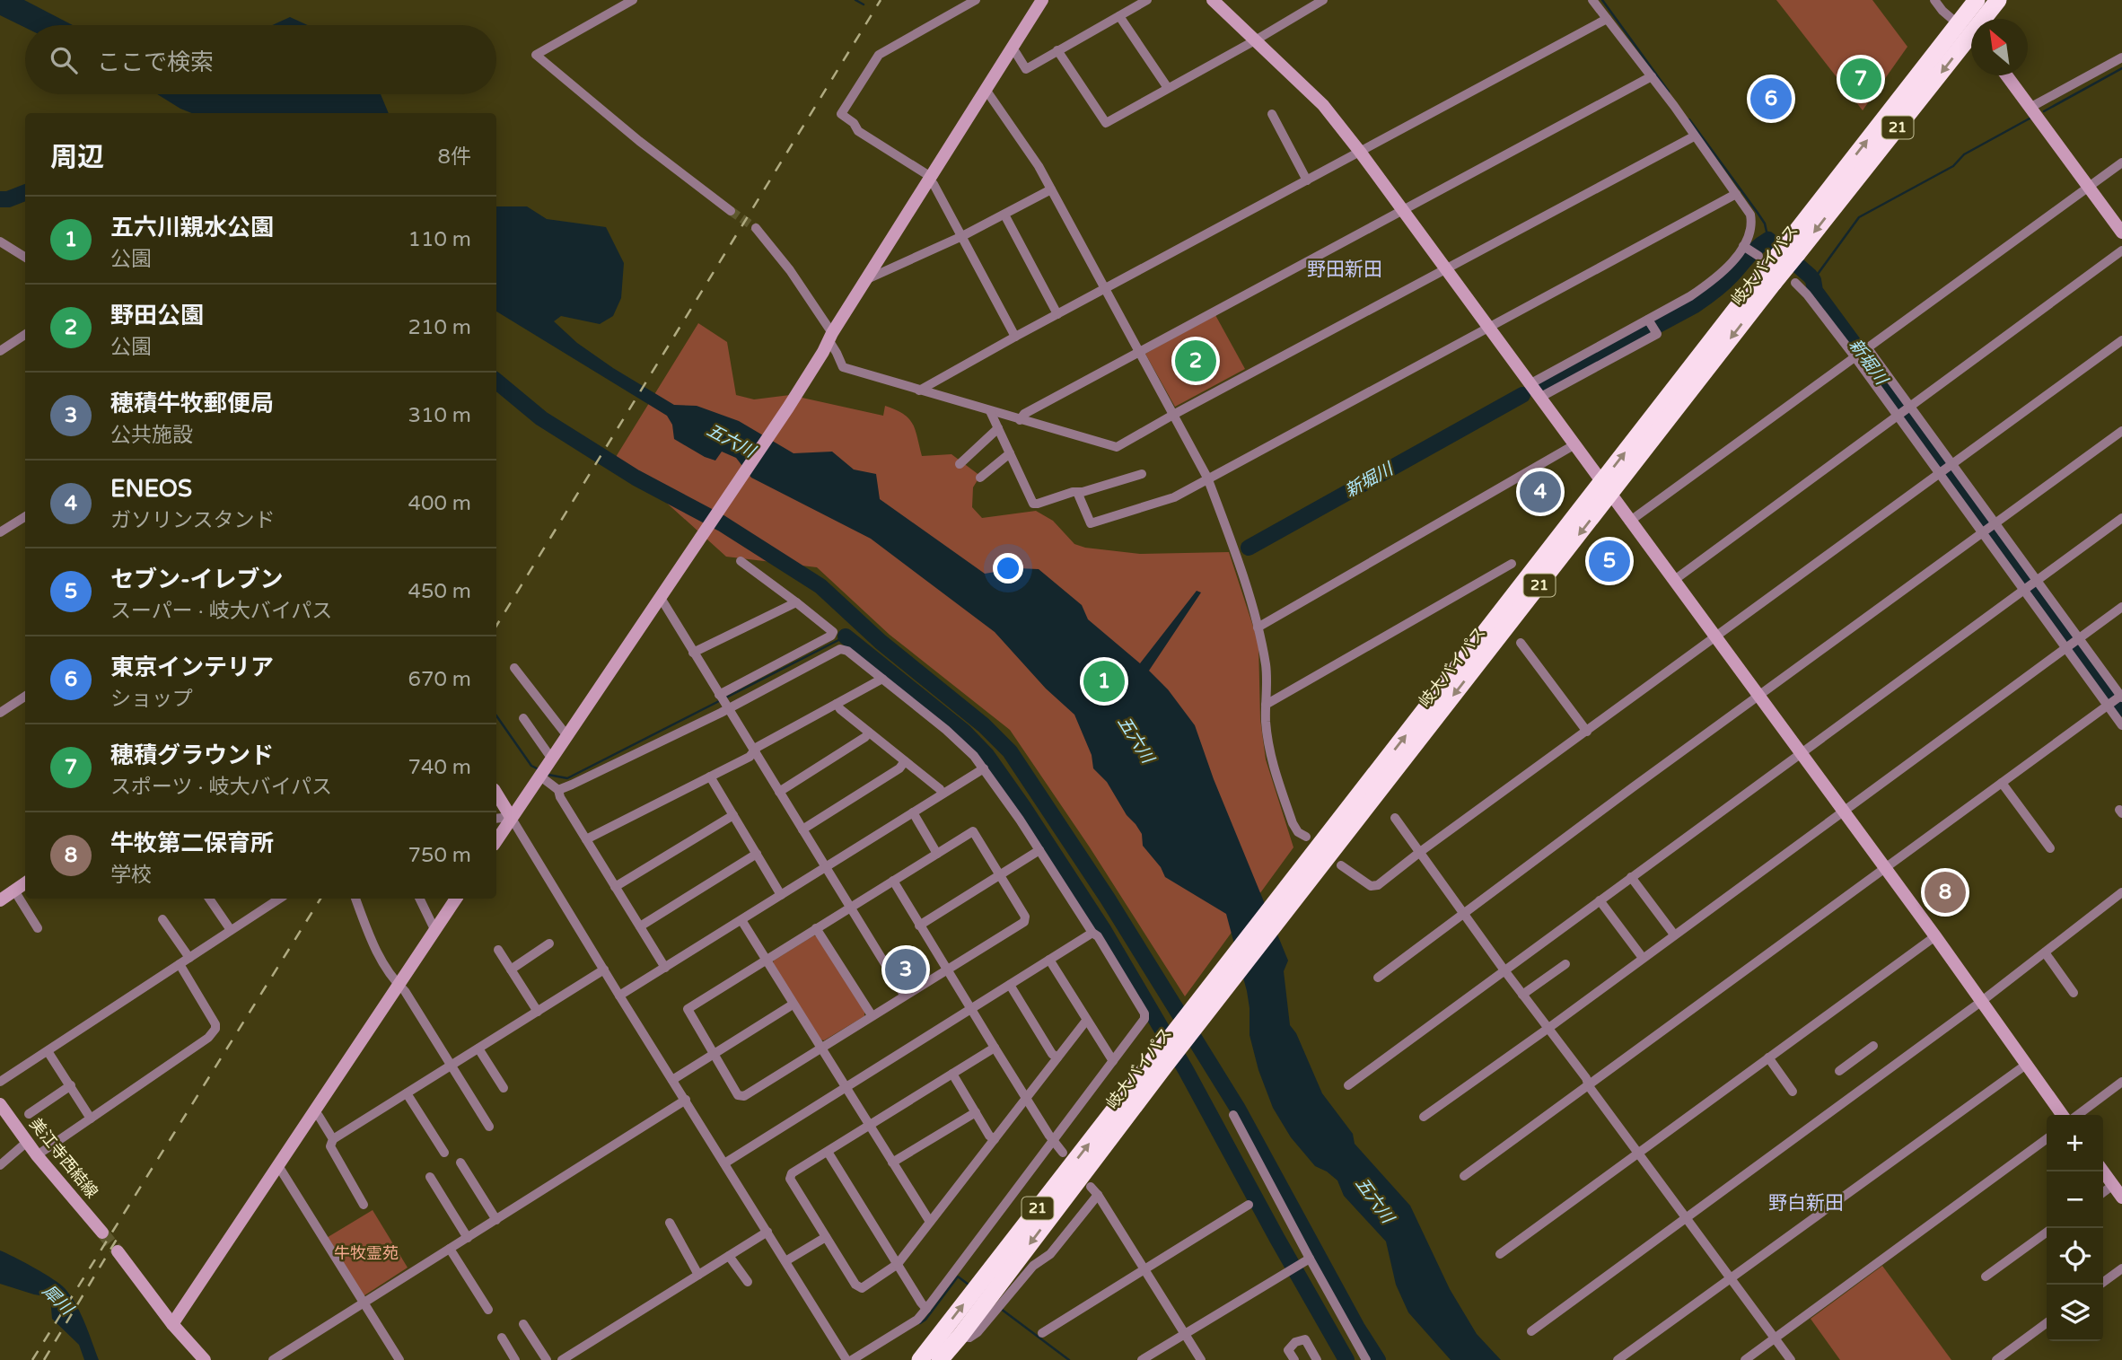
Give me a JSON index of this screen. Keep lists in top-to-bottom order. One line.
{"streets":{"highway":["21","岐大バイパス"],"street":["美江寺西結線"]},"districts":["野田新田","野白新田"],"water":["新堀川","五六川","犀川"],"parks":["牛牧霊苑"],"north":"top left","page":{"search":"ここで検索","pins":["7","6","2","4","5","1","8","3"],"heading":["周辺","8件"],"list":[{"mark":"1","name":"五六川親水公園","note":"公園","value":"110 m"},{"mark":"2","name":"野田公園","note":"公園","value":"210 m"},{"mark":"3","name":"穂積牛牧郵便局","note":"公共施設","value":"310 m"},{"mark":"4","name":"ENEOS","note":"ガソリンスタンド","value":"400 m"},{"mark":"5","name":"セブン-イレブン","note":"スーパー · 岐大バイパス","value":"450 m"},{"mark":"6","name":"東京インテリア","note":"ショップ","value":"670 m"},{"mark":"7","name":"穂積グラウンド","note":"スポーツ · 岐大バイパス","value":"740 m"},{"mark":"8","name":"牛牧第二保育所","note":"学校","value":"750 m"}],"map_buttons":["+","−"]}}
